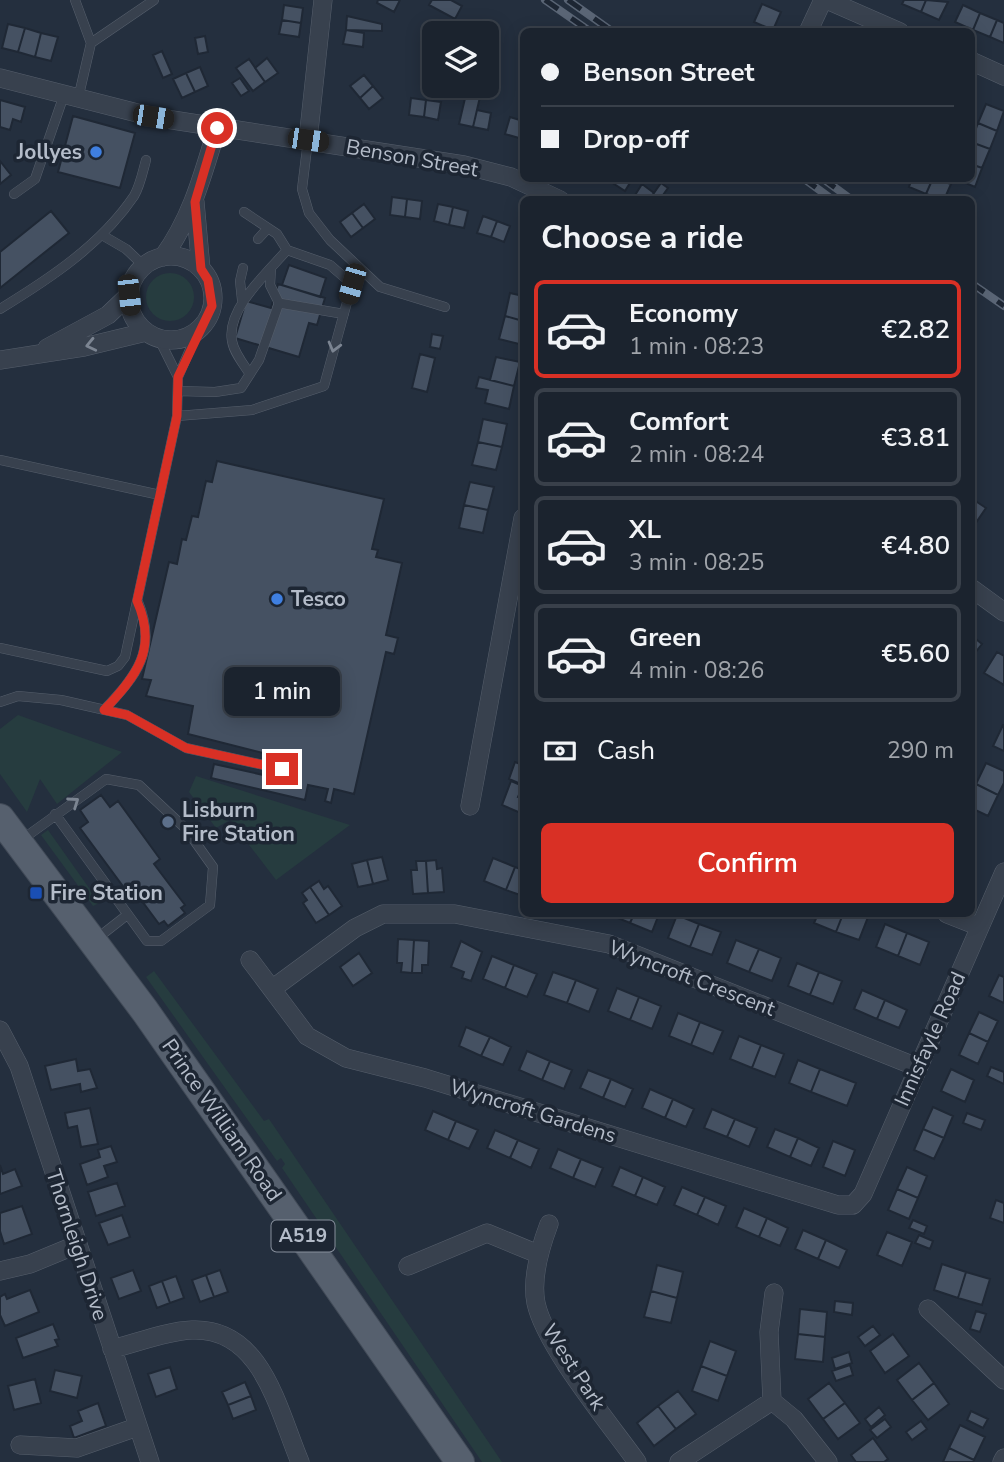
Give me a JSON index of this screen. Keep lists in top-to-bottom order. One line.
{"streets":{"main road":["Prince William Road","A519"],"street":["Benson Street","Wyncroft Crescent","Innisfayle Road","Wyncroft Gardens","Thornleigh Drive","West Park"]},"crossings":[["Wyncroft Crescent","Innisfayle Road"],["Wyncroft Crescent","Wyncroft Gardens"],["Innisfayle Road","Wyncroft Gardens"]],"places":{"other":["Jollyes","Tesco","Lisburn Fire Station"],"transit":["Fire Station"]},"page":{"banner":["Benson Street","Drop-off"],"heading":"Choose a ride","list":[{"name":"Economy","note":"1 min · 08:23","value":"€2.82"},{"name":"Comfort","note":"2 min · 08:24","value":"€3.81"},{"name":"XL","note":"3 min · 08:25","value":"€4.80"},{"name":"Green","note":"4 min · 08:26","value":"€5.60"}],"bubble":"1 min","pay":["Cash","290 m"],"buttons":"Confirm"}}
